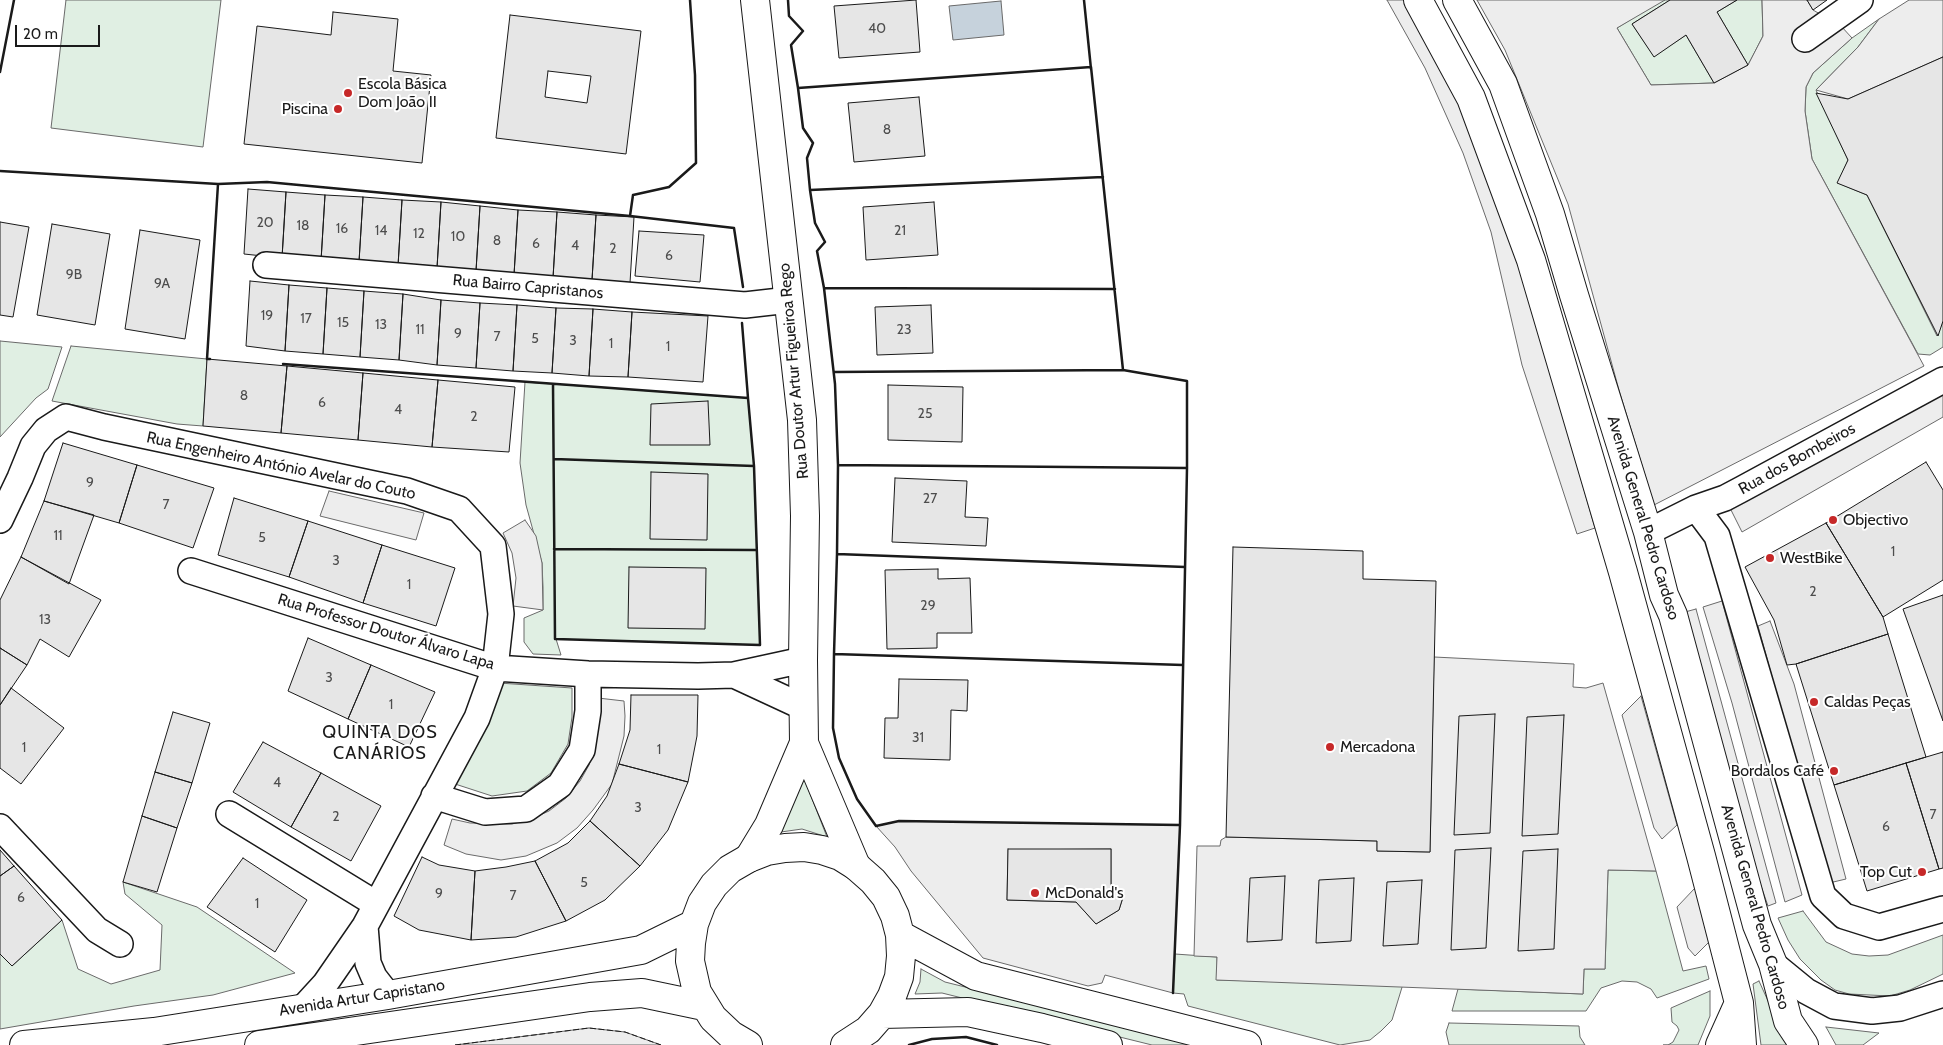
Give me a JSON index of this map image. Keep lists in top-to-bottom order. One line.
{"streets":{"main road":["Rua Doutor Artur Figueiroa Rego","Avenida General Pedro Cardoso","Avenida Artur Capristano"],"street":["Rua Bairro Capristanos","Rua dos Bombeiros","Rua Engenheiro António Avelar do Couto","Rua Professor Doutor Álvaro Lapa"]},"crossings":[["Rua Bairro Capristanos","Rua Doutor Artur Figueiroa Rego"],["Rua dos Bombeiros","Avenida General Pedro Cardoso"],["Rua Engenheiro António Avelar do Couto","Rua Professor Doutor Álvaro Lapa"],["Rua Engenheiro António Avelar do Couto","Avenida Artur Capristano"]],"districts":["QUINTA DOS CANÁRIOS"],"places":["Escola Básica Dom João II","Piscina","Objectivo","WestBike","Caldas Peças","Mercadona","Bordalos Café","Top Cut","McDonald's"],"house_numbers":["40","8","20","18","16","14","21","12","10","8","6","4","2","6","9B","9A","19","17","15","13","11","23","9","7","5","3","1","1","8","6","4","25","2","9","27","7","11","5","1","3","1","2","29","13","3","1","31","1","1","4","3","7","2","6","5","9","7","6","1"],"scale_bar":"20 m"}
